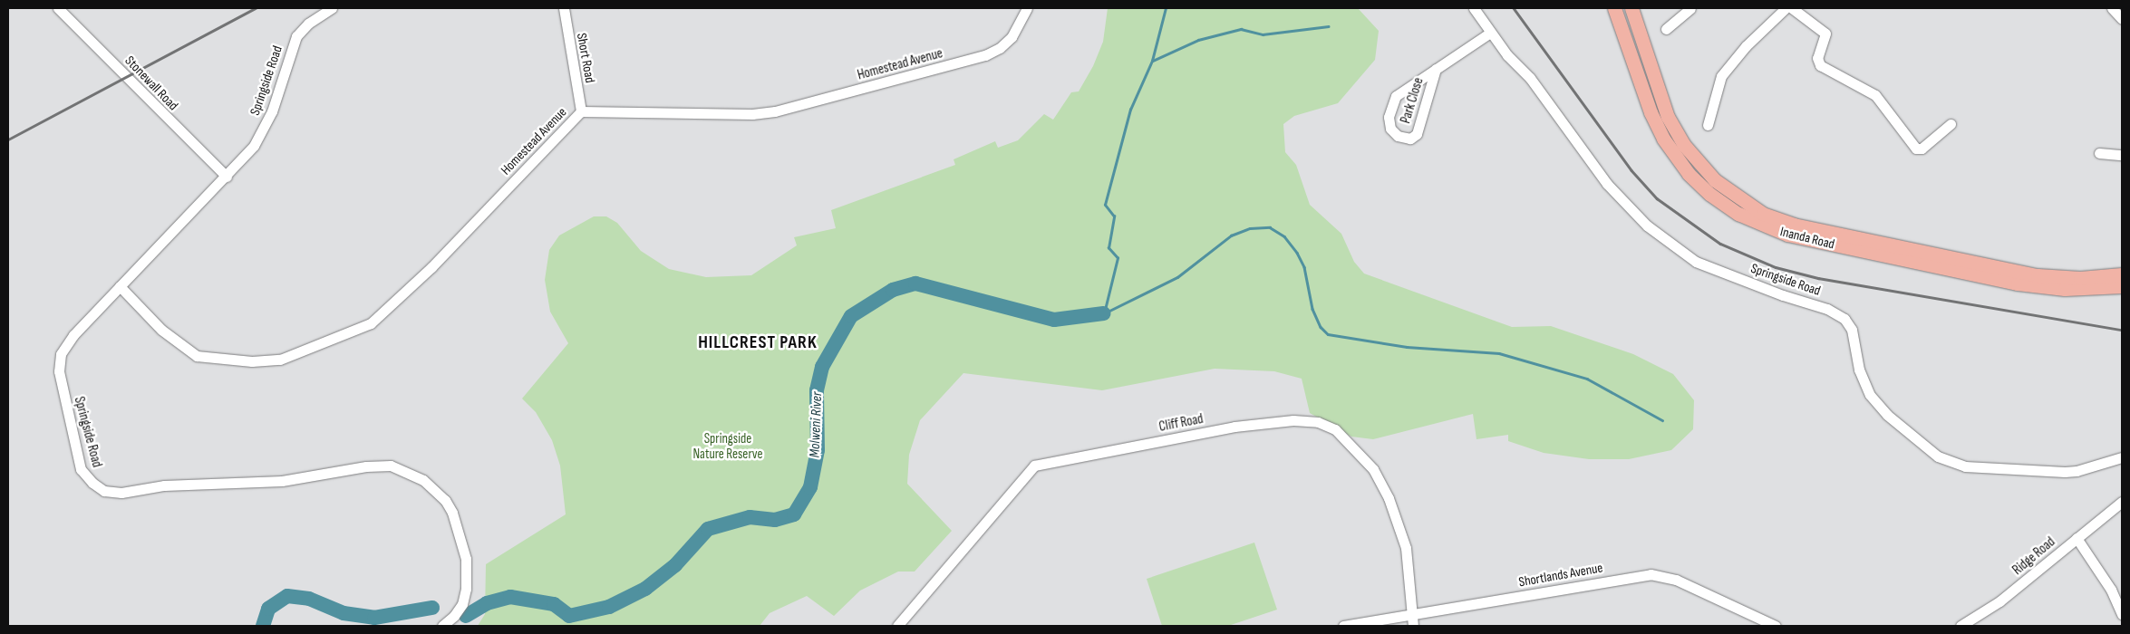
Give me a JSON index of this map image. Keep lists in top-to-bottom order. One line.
{"streets":{"main road":["Inanda Road"],"street":["Short Road","Homestead Avenue","Springside Road","Stonewall Road","Park Close","Cliff Road","Ridge Road","Shortlands Avenue"]},"crossings":[["Short Road","Homestead Avenue"],["Homestead Avenue","Springside Road"],["Springside Road","Stonewall Road"],["Springside Road","Park Close"],["Cliff Road","Shortlands Avenue"]],"districts":["HILLCREST PARK"],"water":["Molweni River"],"parks":["Springside Nature Reserve"]}
